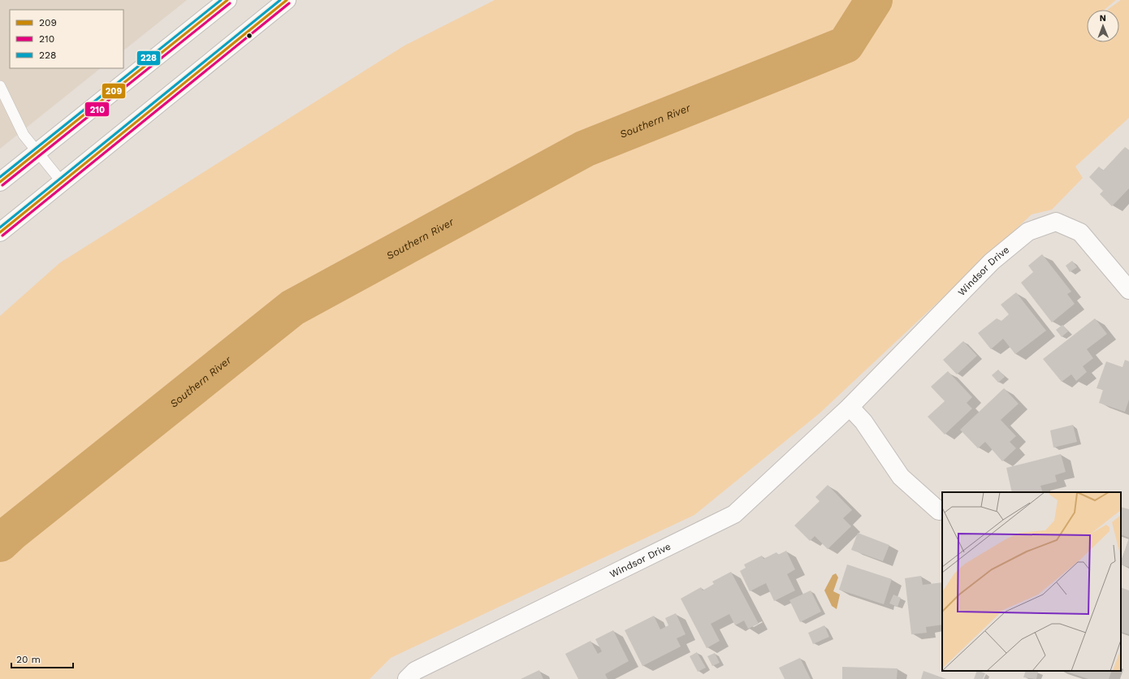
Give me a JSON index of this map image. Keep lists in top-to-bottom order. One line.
{"streets":{"street":["Windsor Drive"]},"water":["Southern River"],"lines":["transit line 209","transit line 228","transit line 210"],"legend":["209","210","228"],"scale_bar":"20 m","north":"top"}
